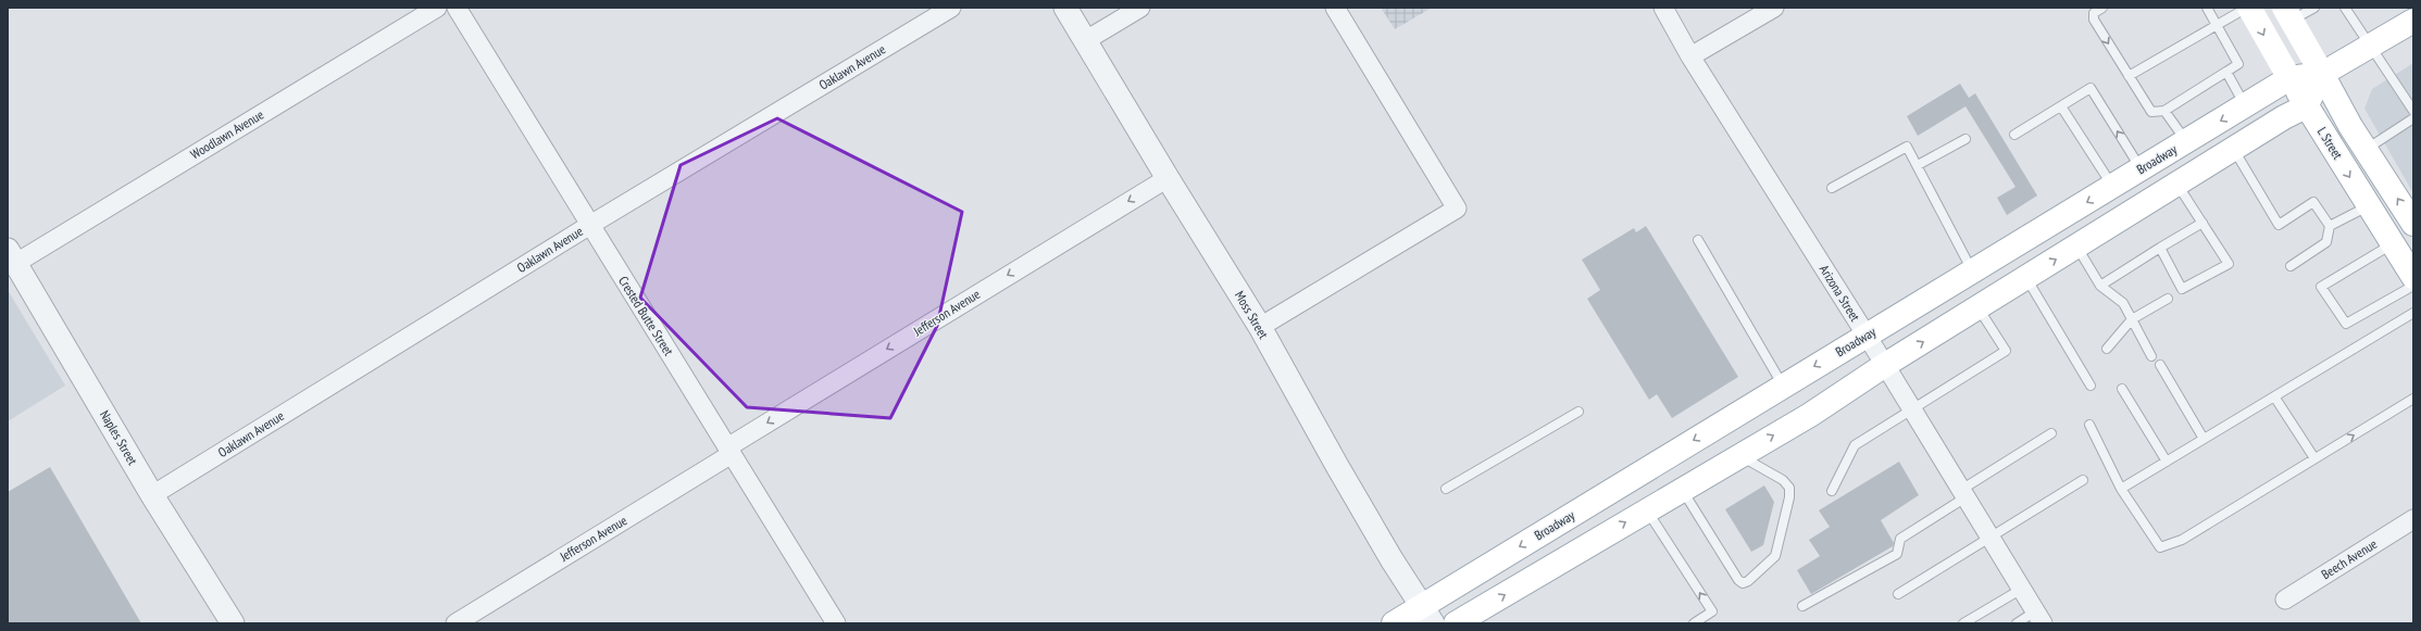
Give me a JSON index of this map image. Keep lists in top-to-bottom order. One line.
{"streets":{"main road":["L Street","Broadway"],"street":["Oaklawn Avenue","Woodlawn Avenue","Arizona Street","Jefferson Avenue","Moss Street","Crested Butte Street","Naples Street","Beech Avenue"]},"crossings":[["Oaklawn Avenue","Crested Butte Street"],["Oaklawn Avenue","Naples Street"],["Woodlawn Avenue","Naples Street"],["L Street","Broadway"],["Broadway","Arizona Street"],["Broadway","Moss Street"],["Jefferson Avenue","Moss Street"],["Jefferson Avenue","Crested Butte Street"]],"one_way":["Jefferson Avenue"]}
